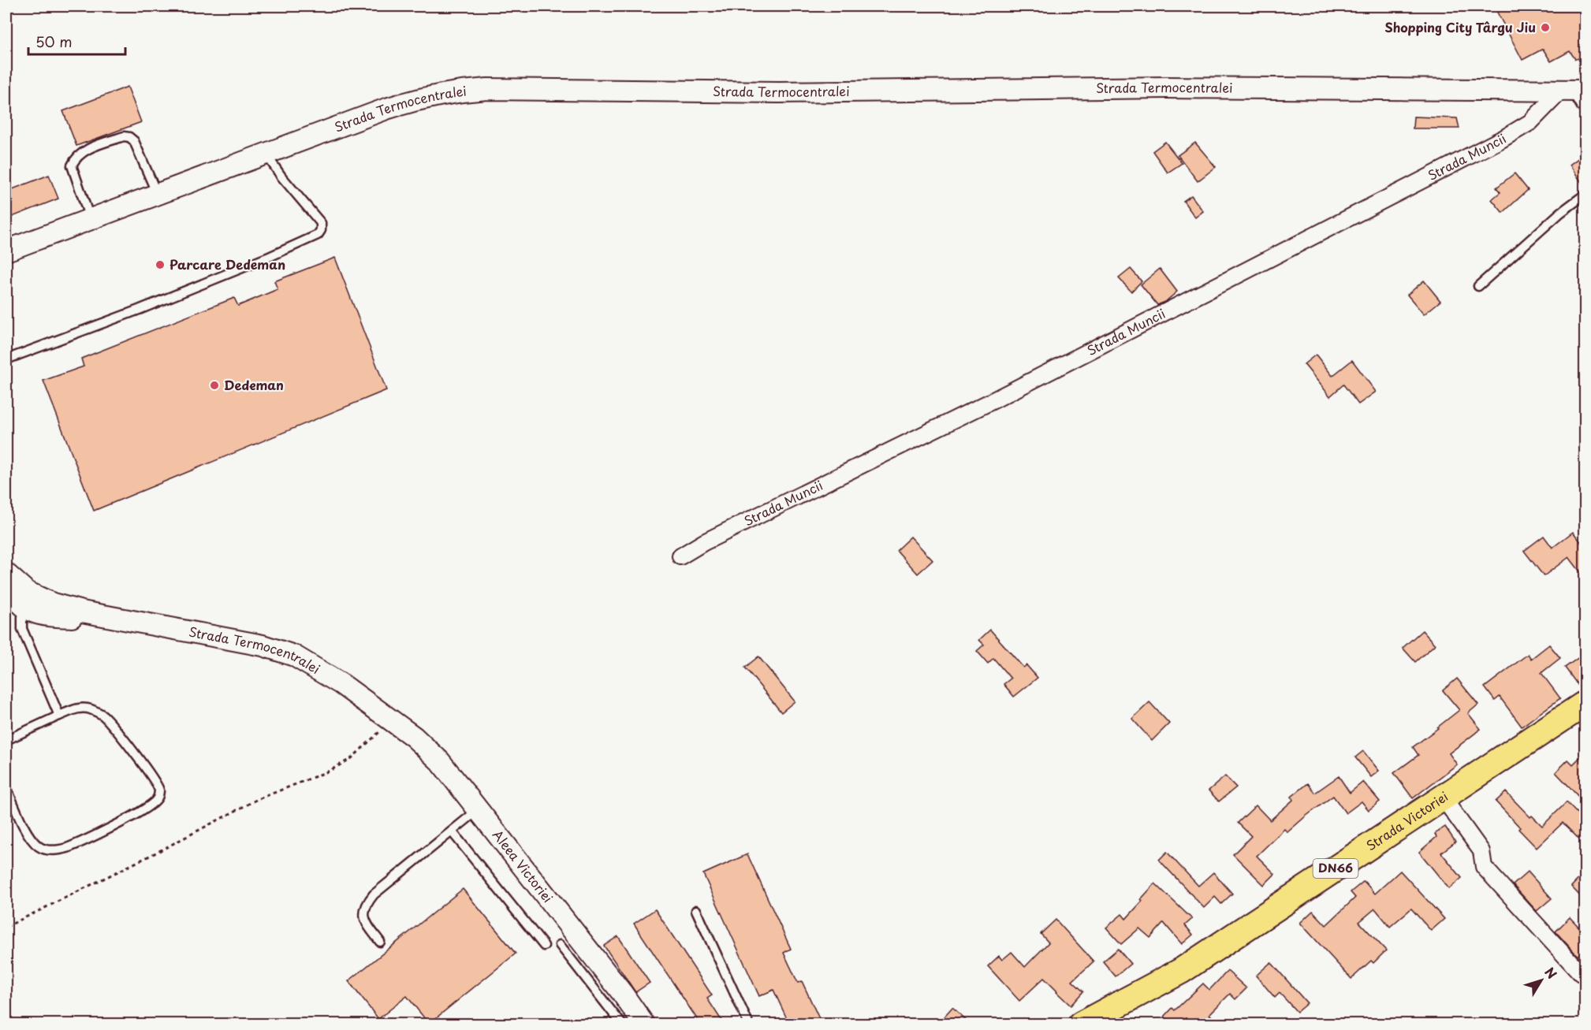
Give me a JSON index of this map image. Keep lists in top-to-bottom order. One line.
{"streets":{"main road":["Strada Victoriei","DN66"],"street":["Strada Termocentralei","Strada Muncii","Aleea Victoriei"]},"crossings":[["Strada Termocentralei","Strada Muncii"],["Strada Termocentralei","Aleea Victoriei"]],"places":["Shopping City Târgu Jiu","Parcare Dedeman","Dedeman"],"scale_bar":"50 m","north":"top right"}
